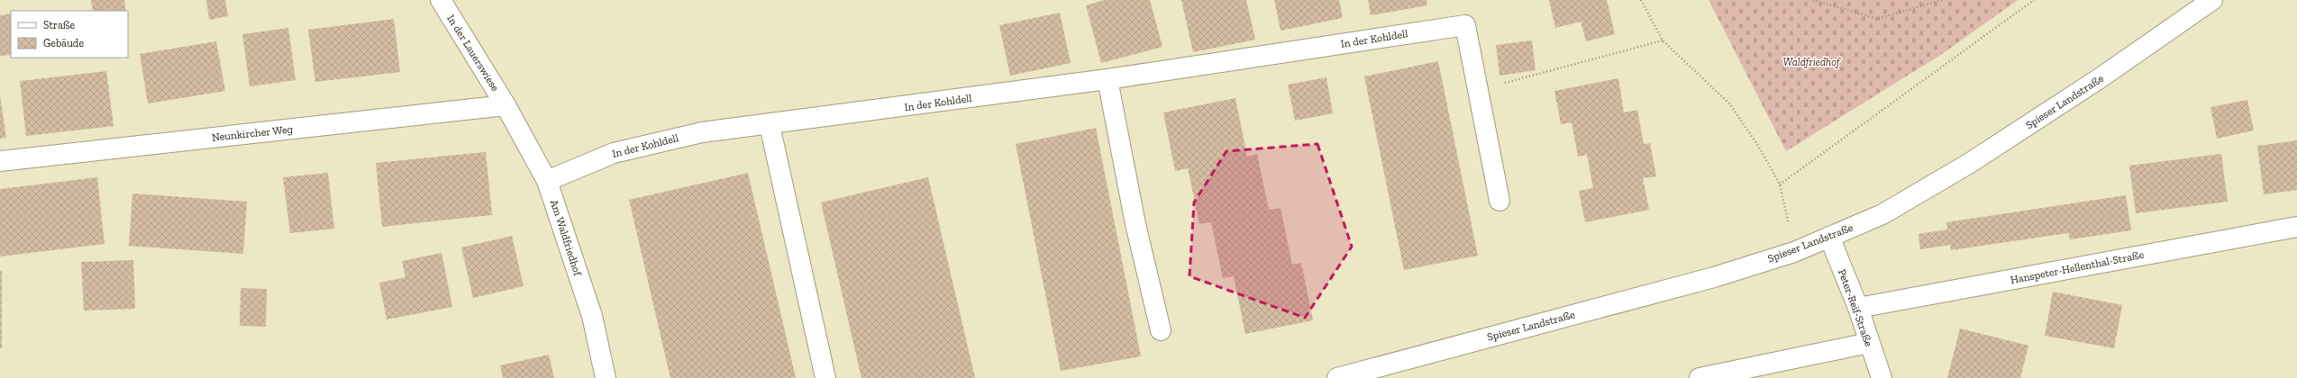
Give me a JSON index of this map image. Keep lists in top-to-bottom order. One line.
{"streets":{"street":["In der Kohldell","In der Lauerswiese","Spieser Landstraße","Neunkircher Weg","Am Waldfriedhof","Hanspeter-Hellenthal-Straße","Peter-Reif-Straße"]},"crossings":[["In der Kohldell","Am Waldfriedhof"],["In der Lauerswiese","Neunkircher Weg"],["In der Lauerswiese","Am Waldfriedhof"],["Spieser Landstraße","Peter-Reif-Straße"],["Neunkircher Weg","Am Waldfriedhof"],["Hanspeter-Hellenthal-Straße","Peter-Reif-Straße"]],"parks":["Waldfriedhof"],"legend":["Straße","Gebäude"]}
